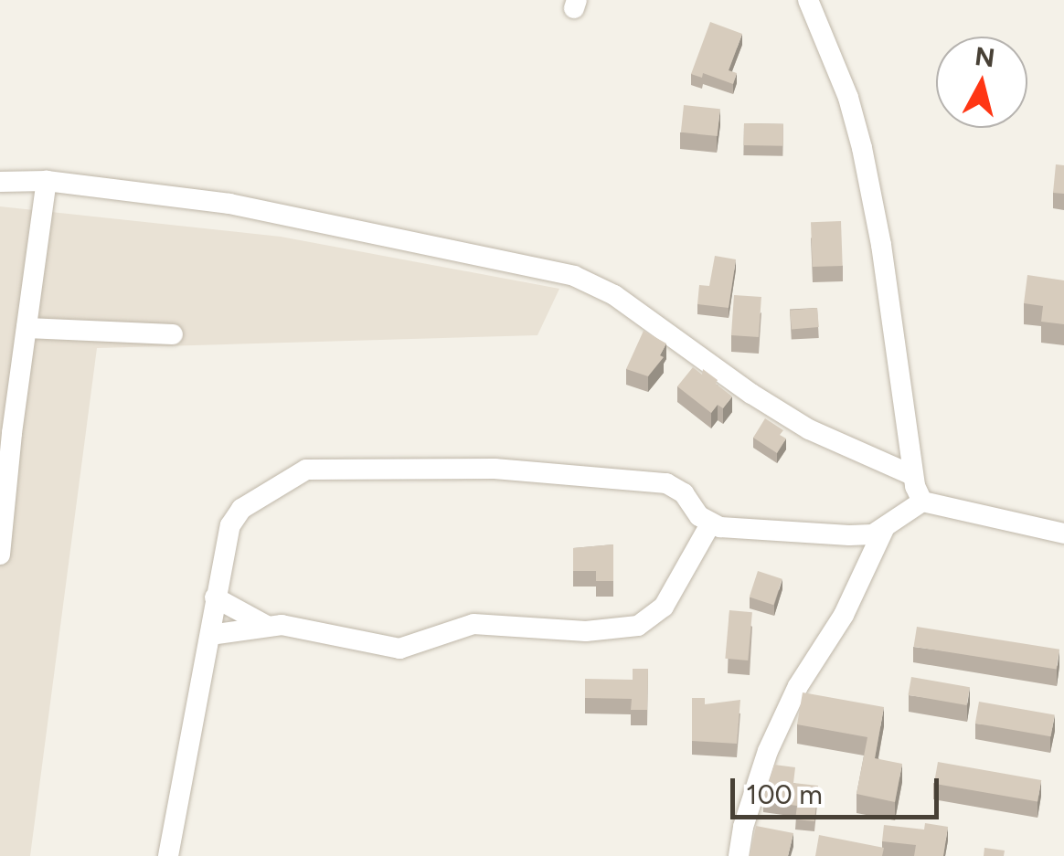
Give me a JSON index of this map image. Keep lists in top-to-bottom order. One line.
{"scale_bar":"100 m","north":"top"}
